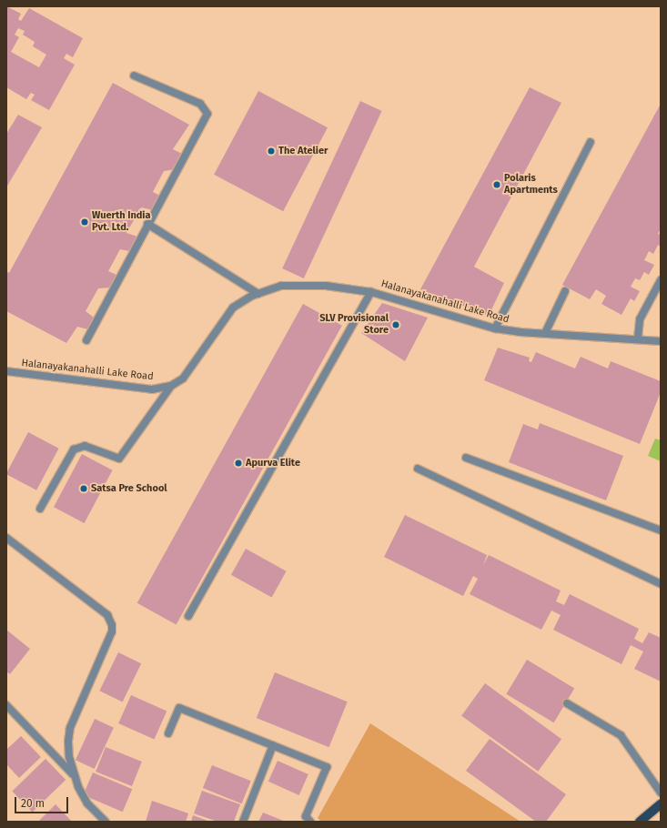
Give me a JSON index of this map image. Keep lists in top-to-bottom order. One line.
{"streets":{"street":["Halanayakanahalli Lake Road"]},"places":["The Atelier","Polaris Apartments","Wuerth India Pvt. Ltd.","SLV Provisional Store","Apurva Elite","Satsa Pre School"],"scale_bar":"20 m"}
